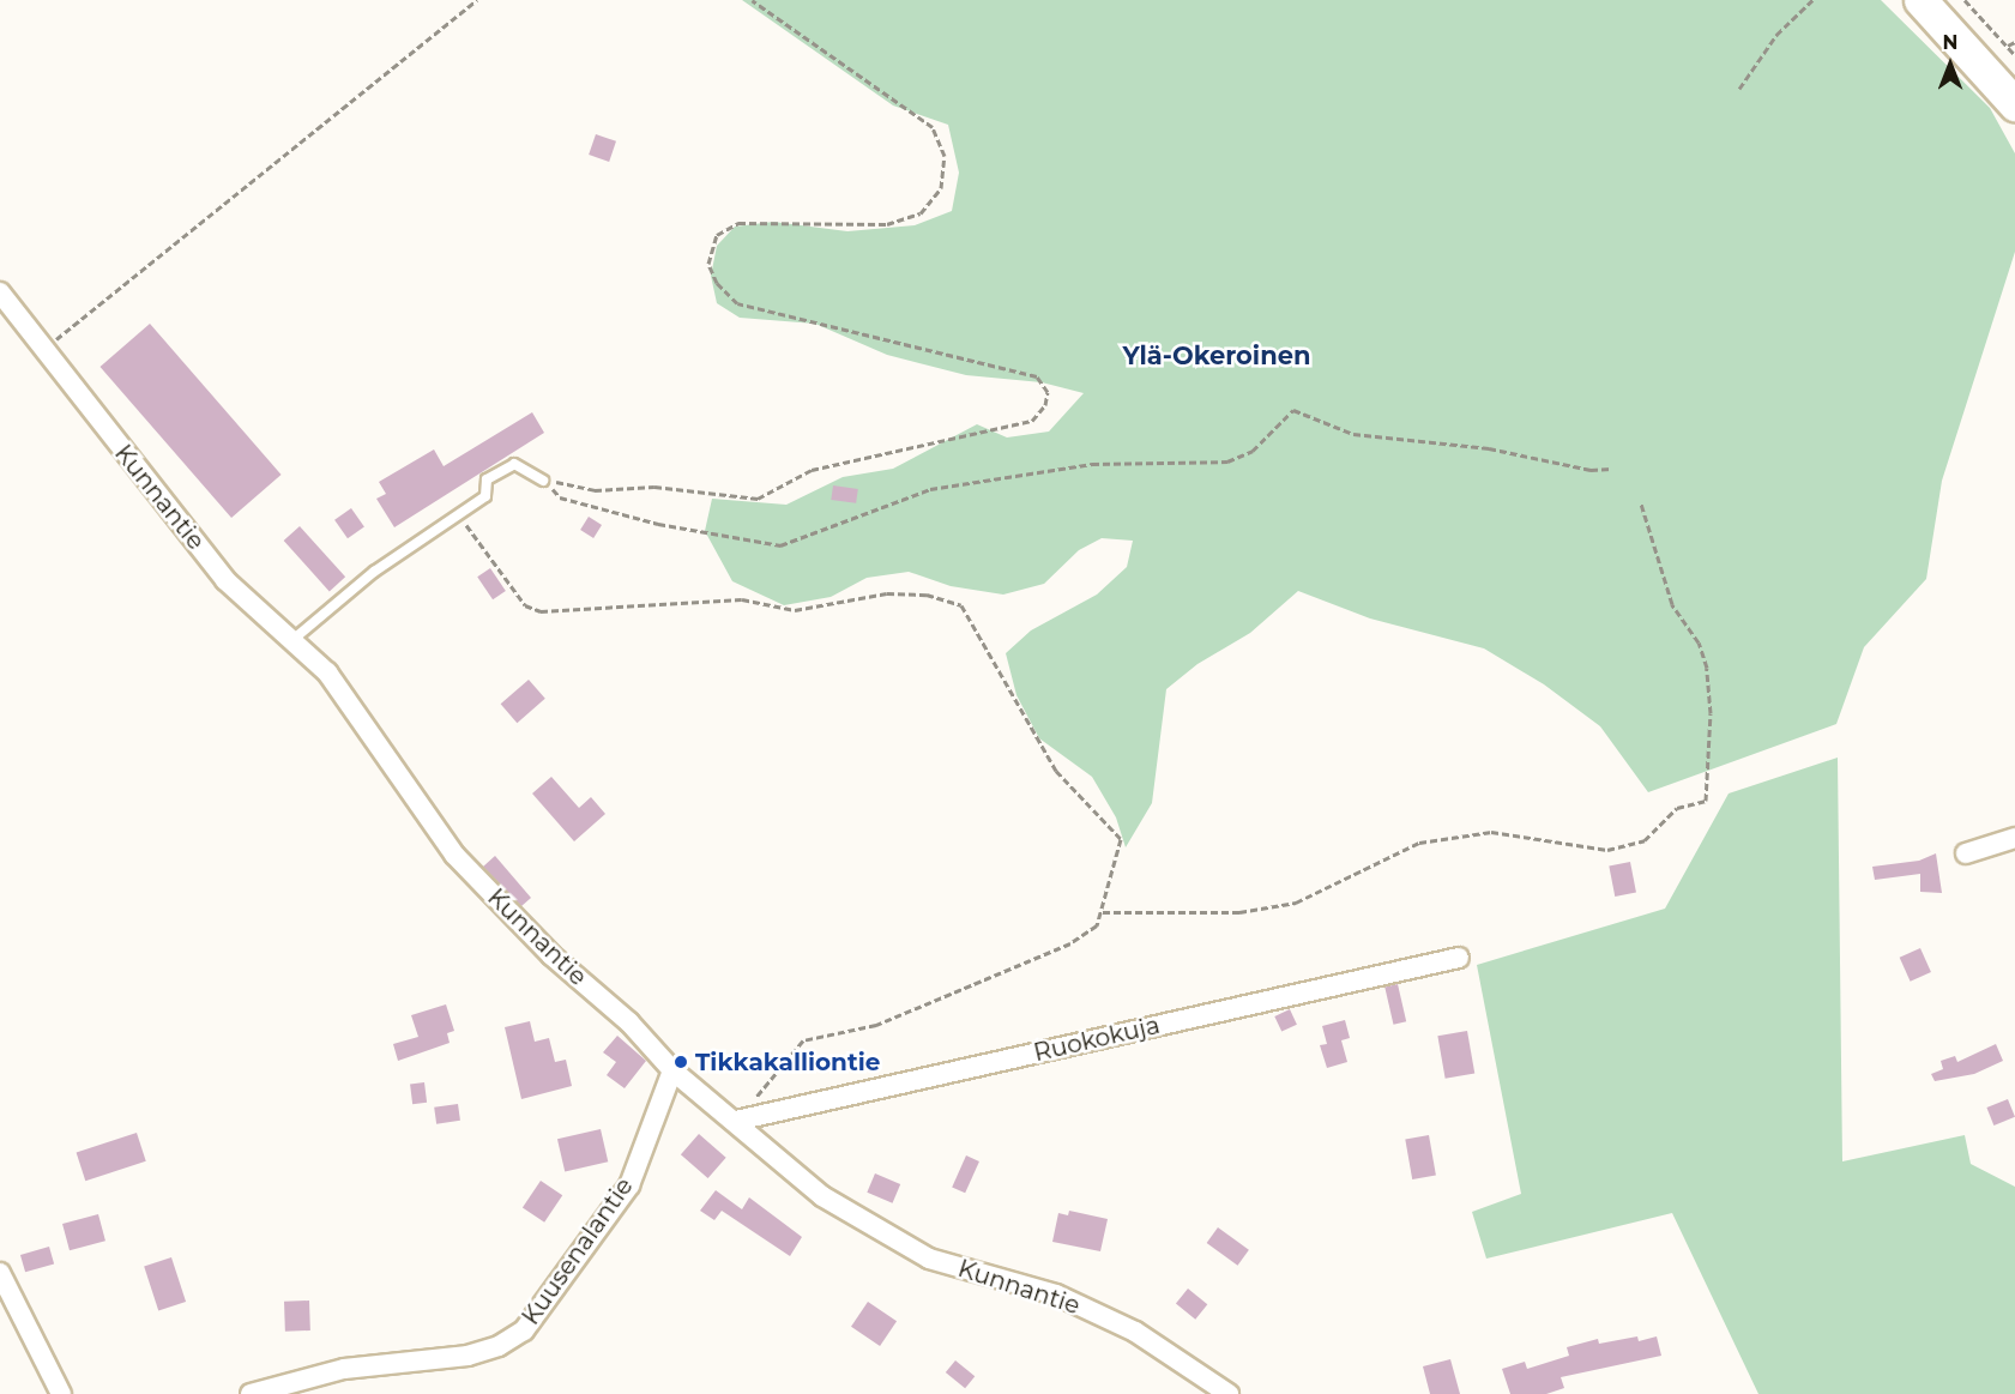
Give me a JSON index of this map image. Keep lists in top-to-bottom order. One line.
{"streets":{"street":["Kunnantie","Ruokokuja","Kuusenalantie"]},"crossings":[["Kunnantie","Ruokokuja"],["Kunnantie","Kuusenalantie"]],"districts":["Ylä-Okeroinen"],"places":["Tikkakalliontie"],"north":"top"}
